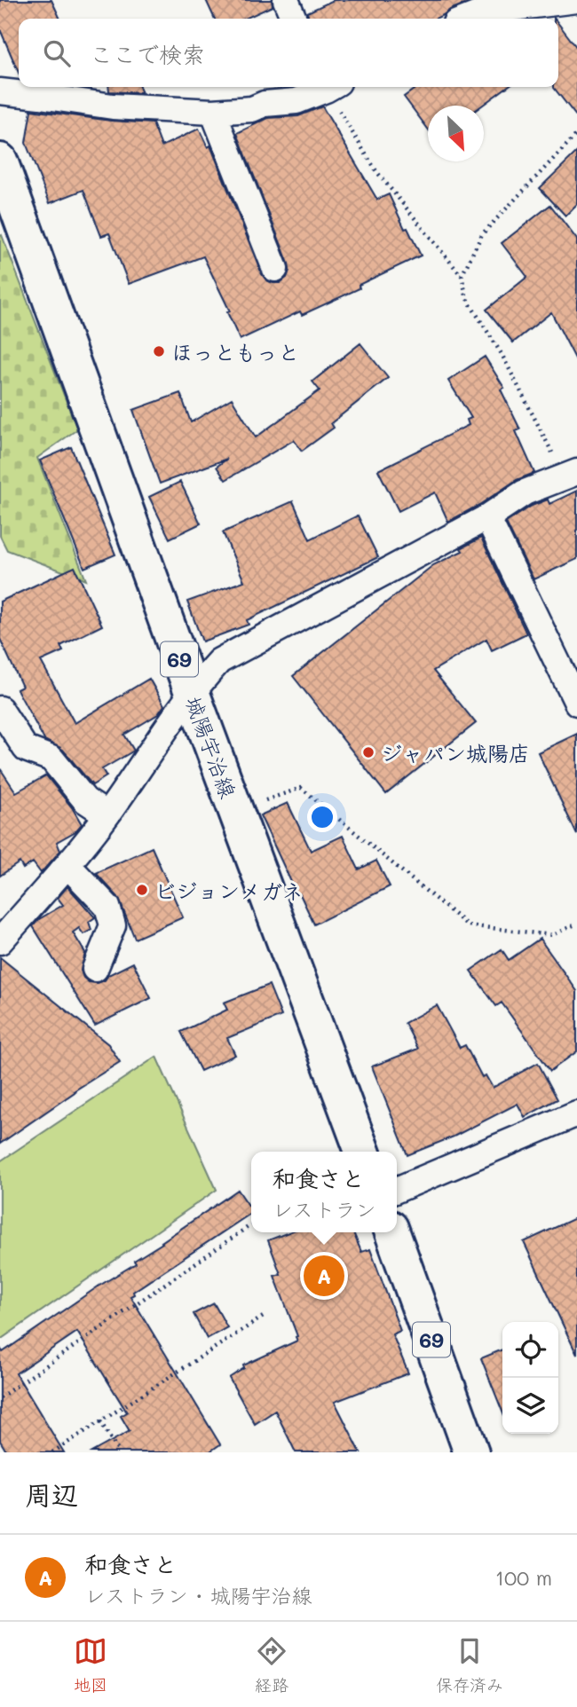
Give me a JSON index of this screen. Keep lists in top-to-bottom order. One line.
{"streets":{"main road":["69","城陽宇治線"]},"places":["ほっともっと","ジャパン城陽店","ビジョンメガネ"],"north":"bottom right","page":{"search":"ここで検索","popup":["和食さと","レストラン"],"pins":"A","heading":"周辺","list":[{"mark":"A","name":"和食さと","note":"レストラン · 城陽宇治線","value":"100 m"}],"nav":["地図","経路","保存済み"]}}
